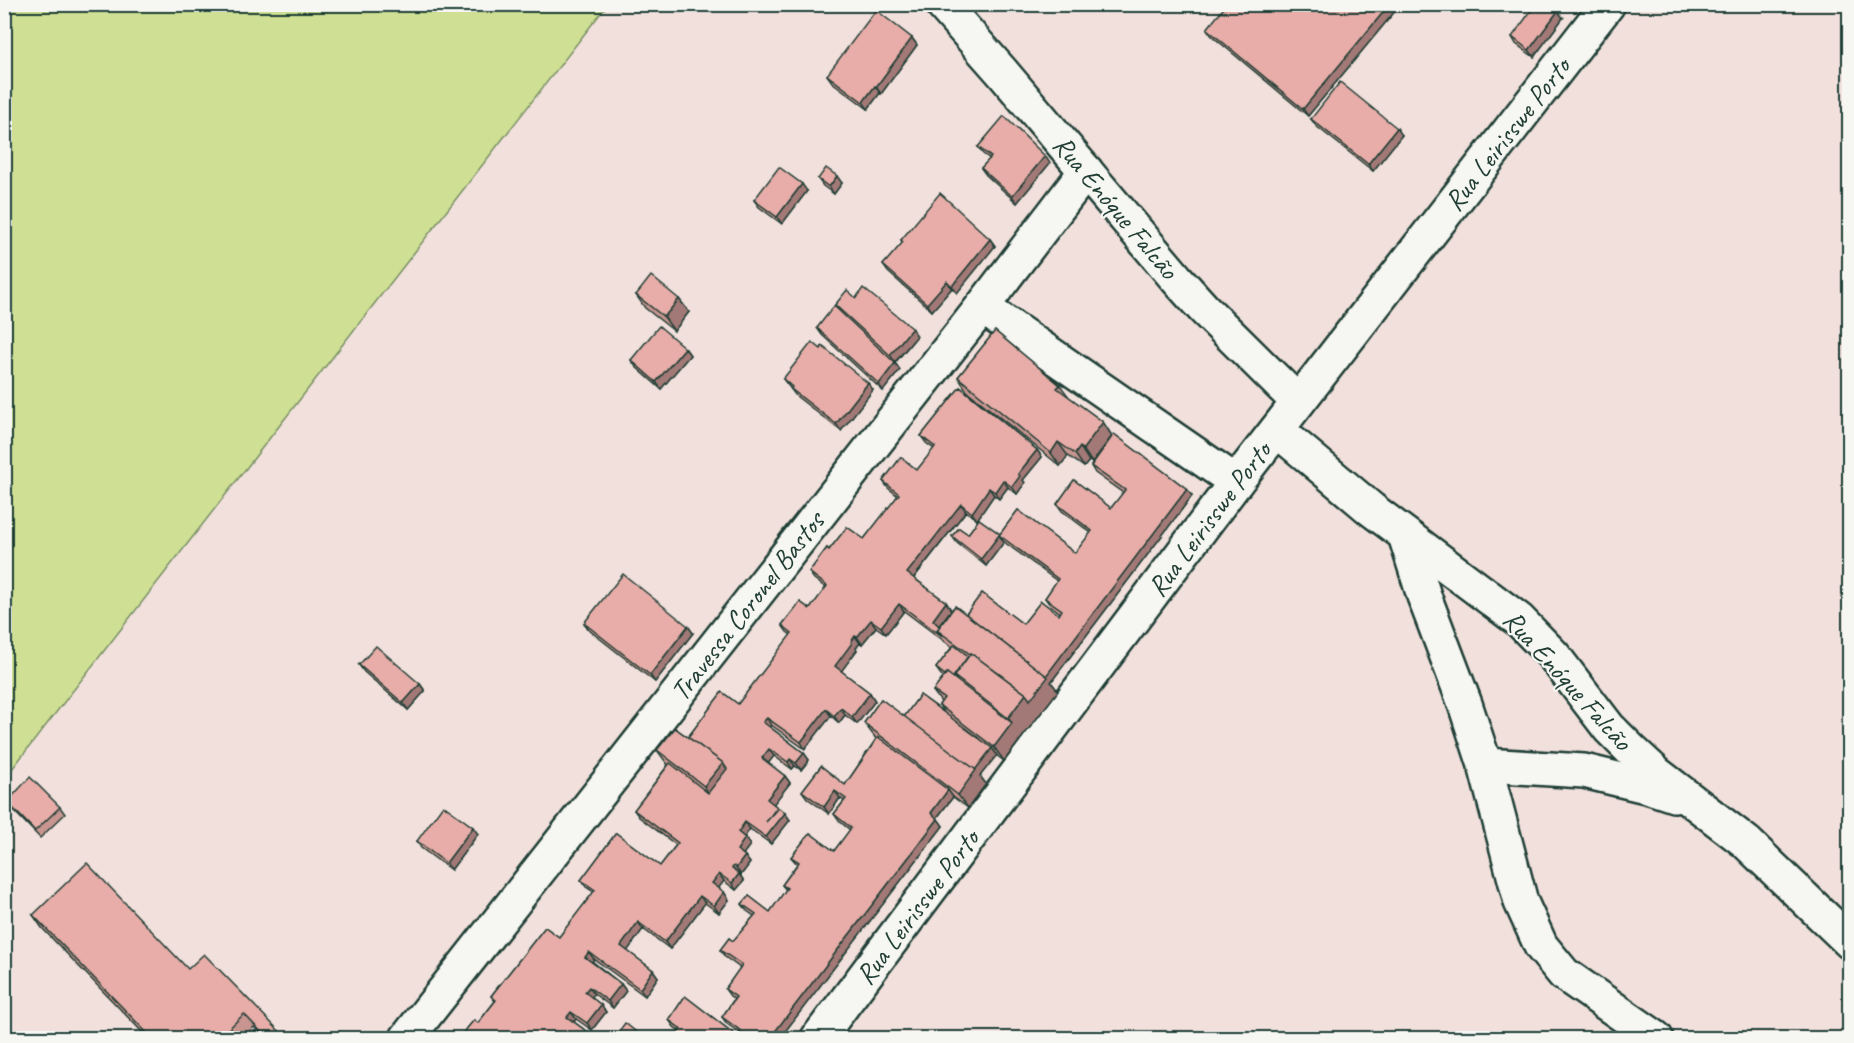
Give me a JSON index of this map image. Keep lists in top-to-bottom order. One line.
{"streets":{"street":["Rua Leirisswe Porto","Rua Enóque Falcão","Travessa Coronel Bastos"]},"crossings":[["Rua Leirisswe Porto","Rua Enóque Falcão"],["Rua Enóque Falcão","Travessa Coronel Bastos"]]}
